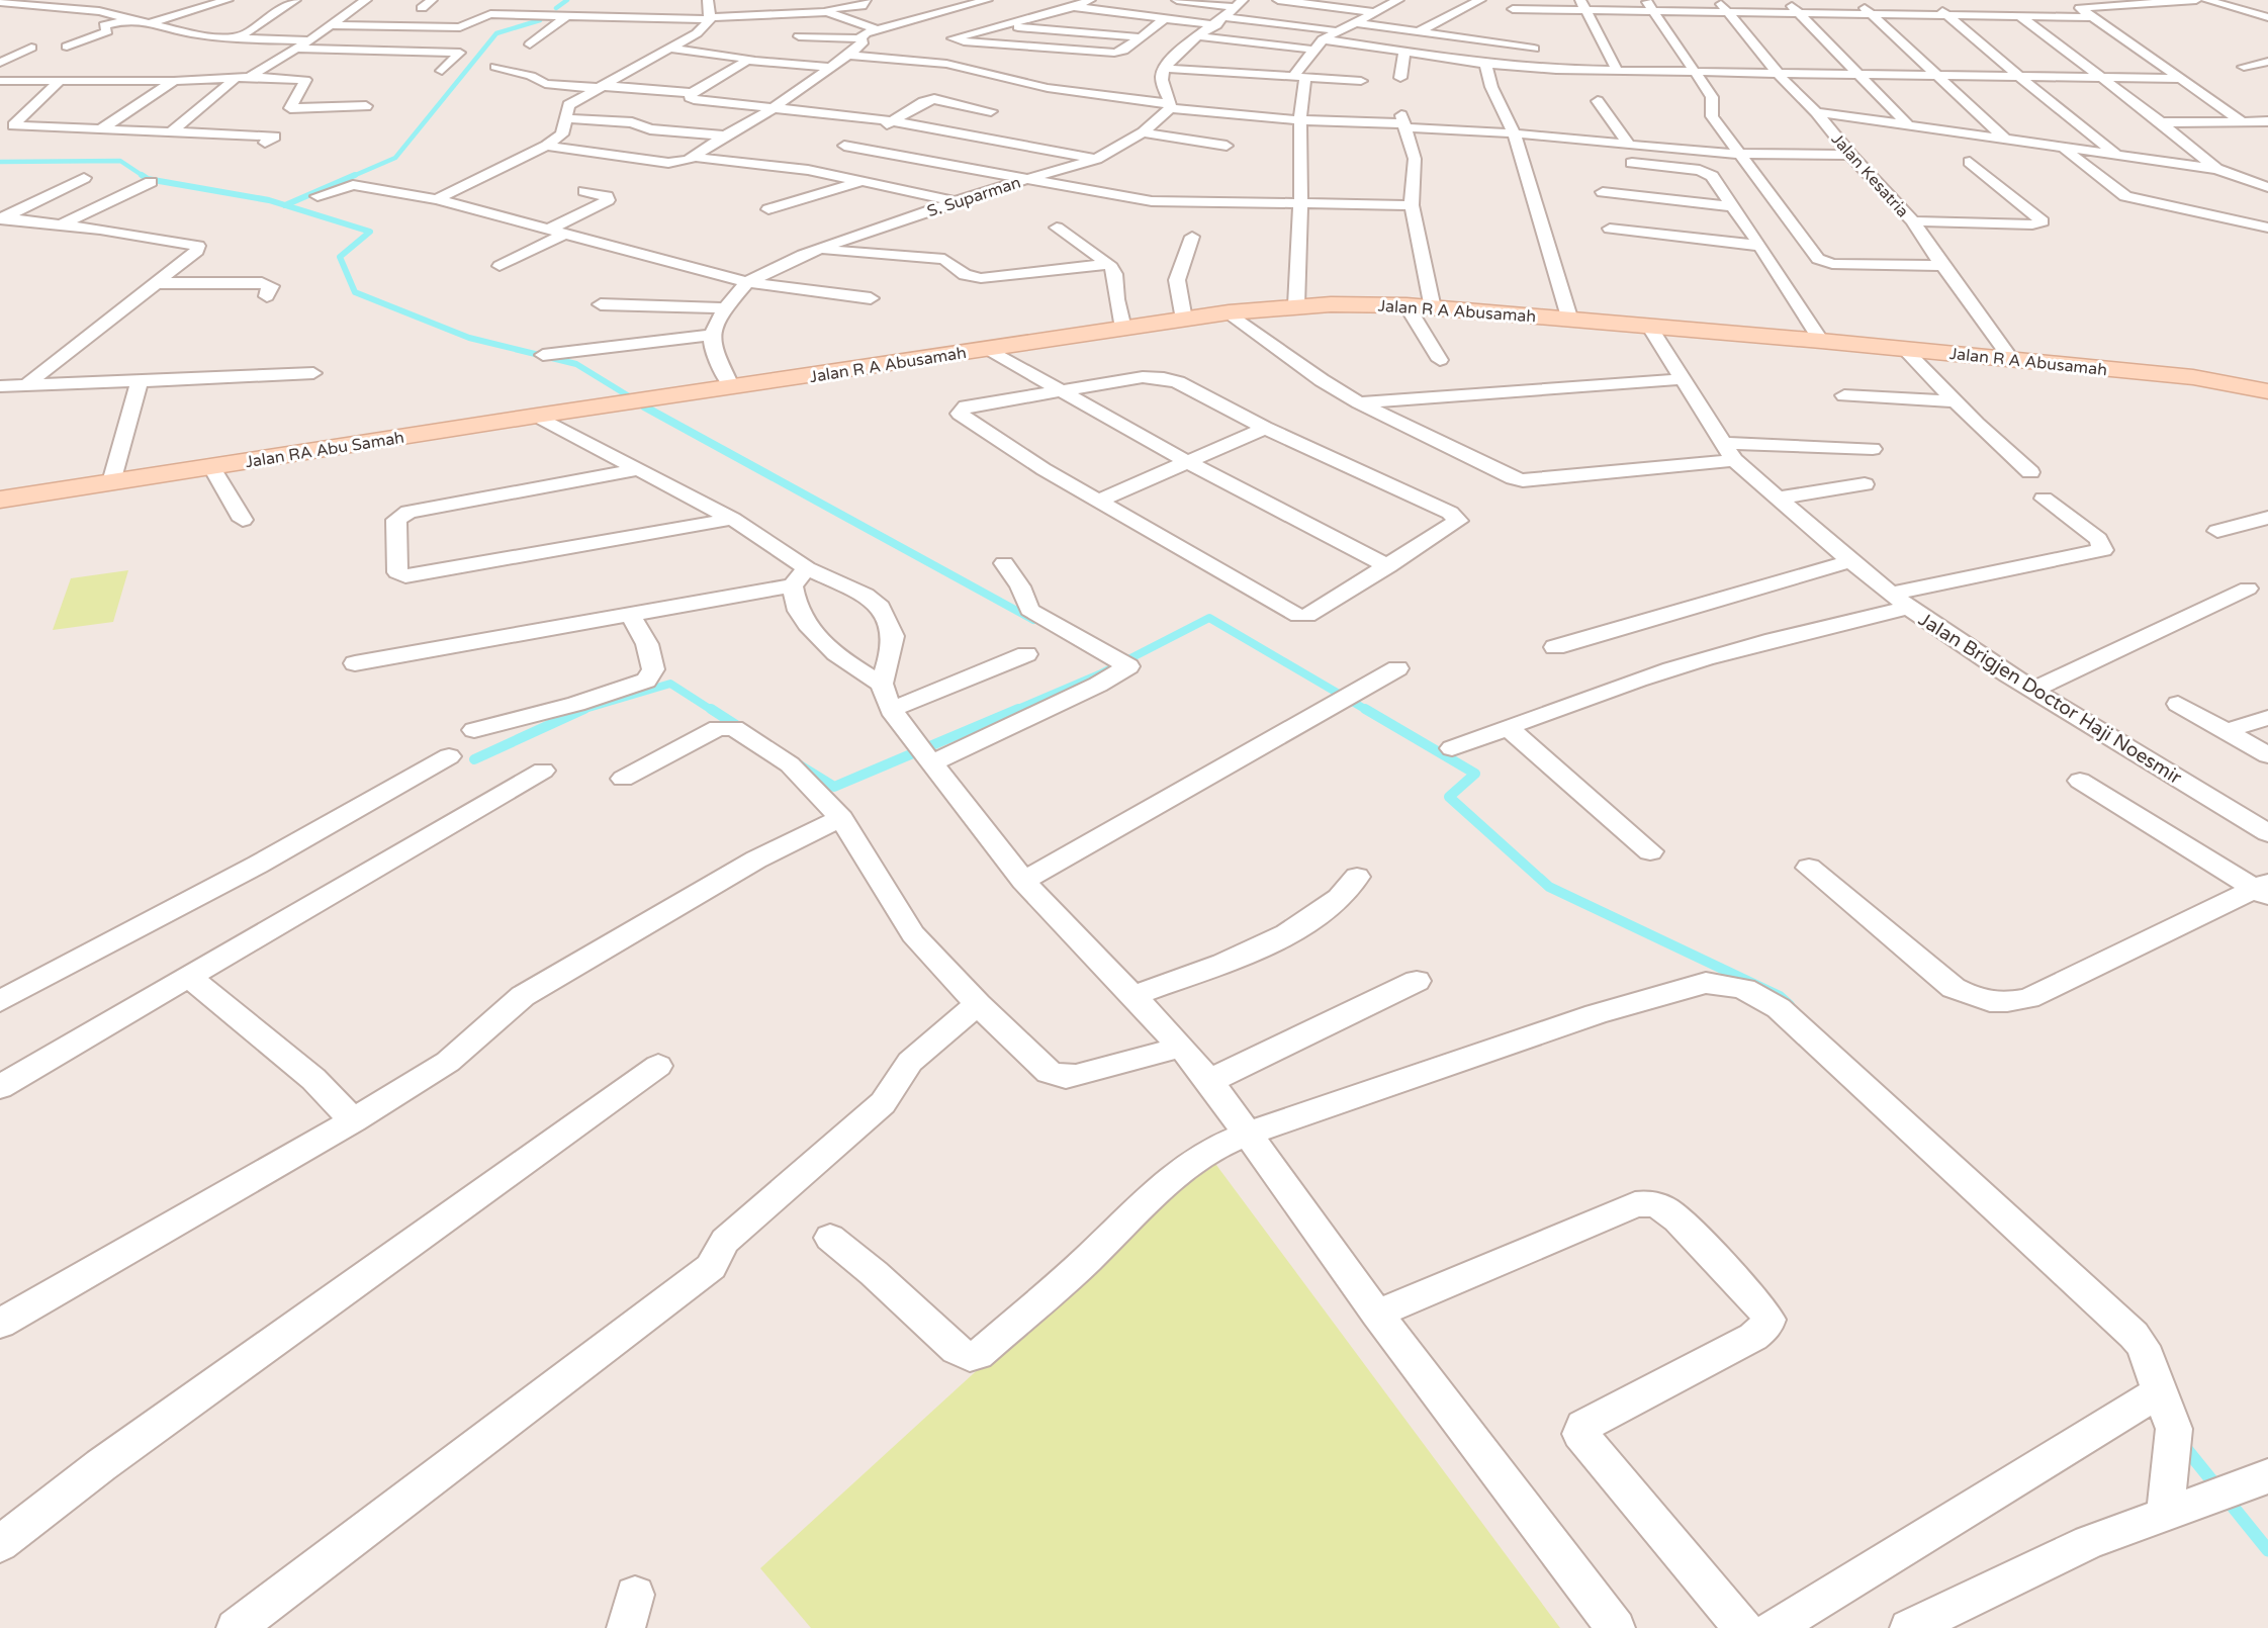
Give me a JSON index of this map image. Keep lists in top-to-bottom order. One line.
{"streets":{"street":["Jalan Kesatria","S. Suparman","Jalan R A Abusamah","Jalan RA Abu Samah","Jalan Brigjen Doctor Haji Noesmir"]},"crossings":[["Jalan Kesatria","Jalan R A Abusamah"],["Jalan R A Abusamah","Jalan RA Abu Samah"],["Jalan R A Abusamah","Jalan Brigjen Doctor Haji Noesmir"]]}
